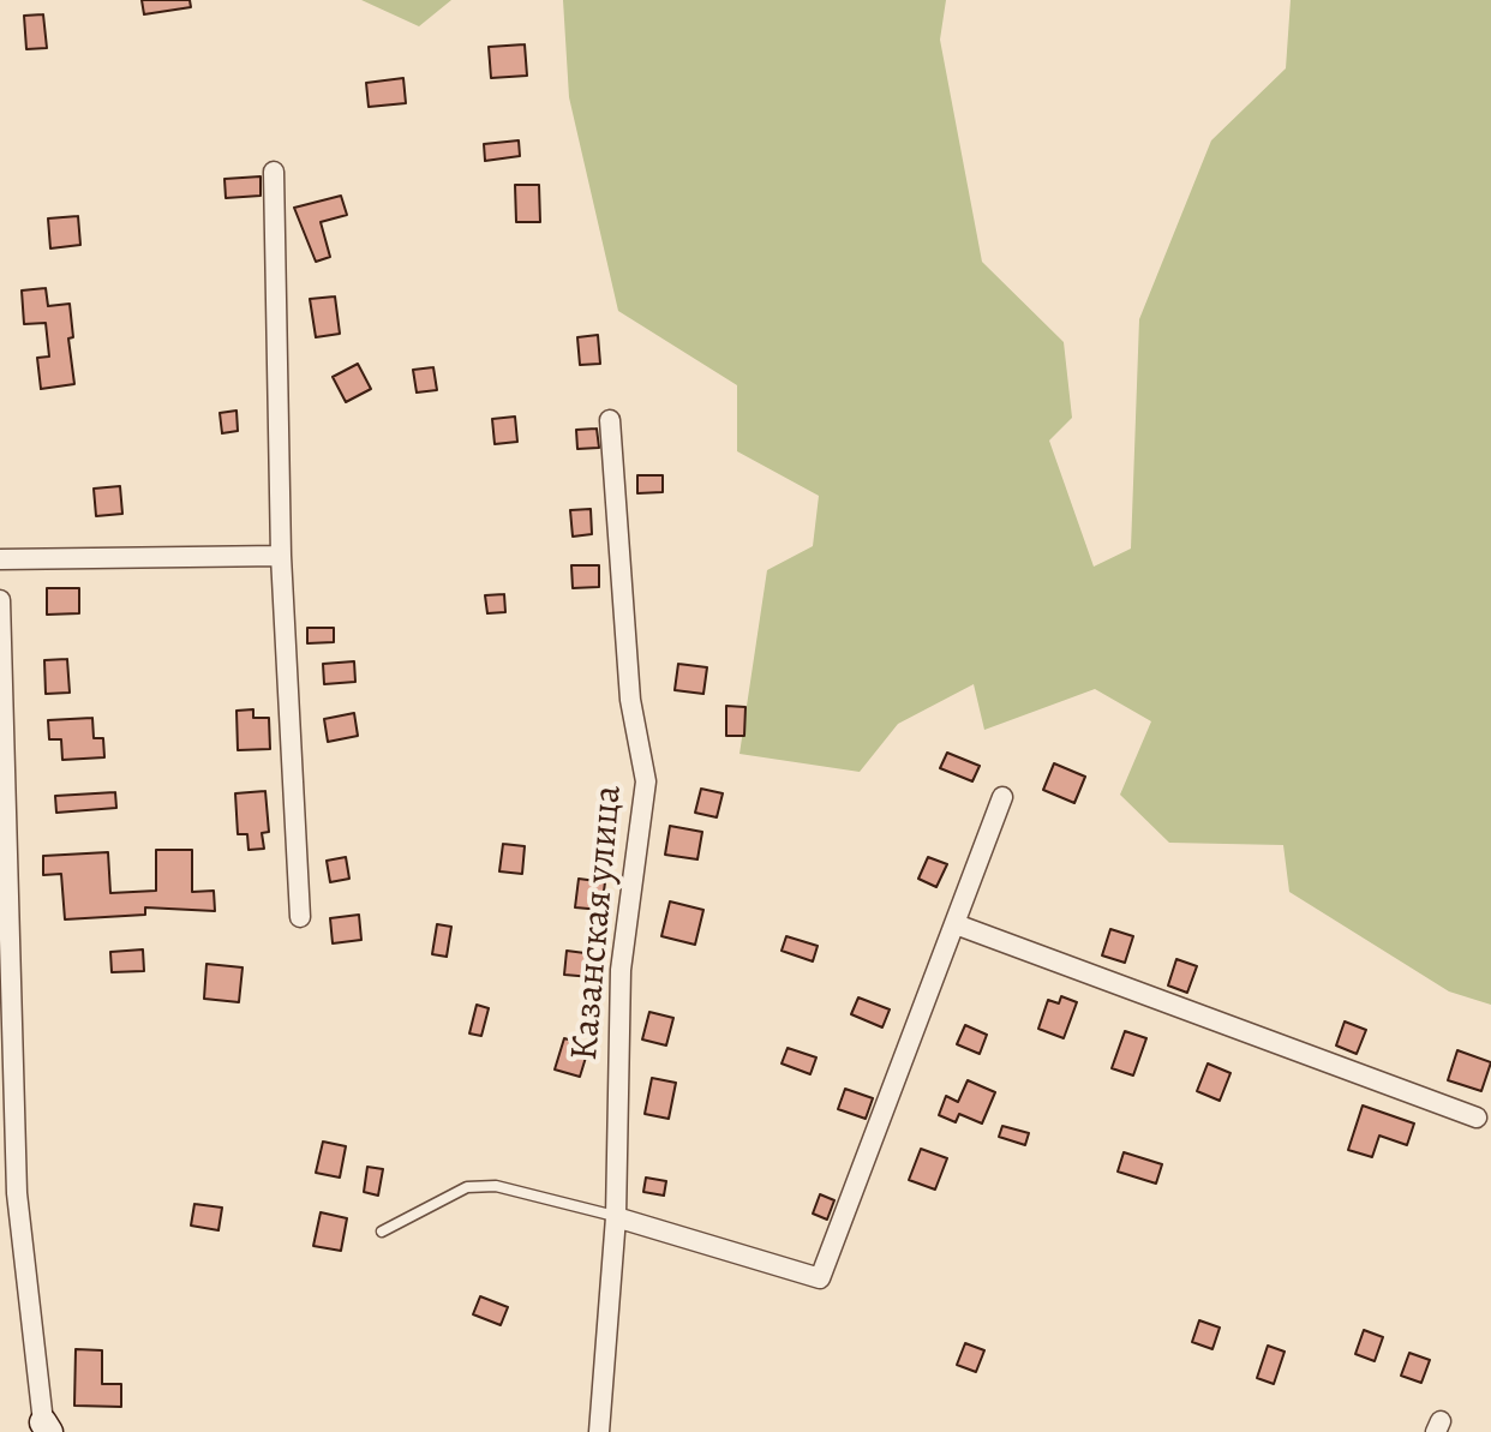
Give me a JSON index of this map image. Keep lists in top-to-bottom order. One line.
{"streets":{"street":["Казанская улица"]}}
